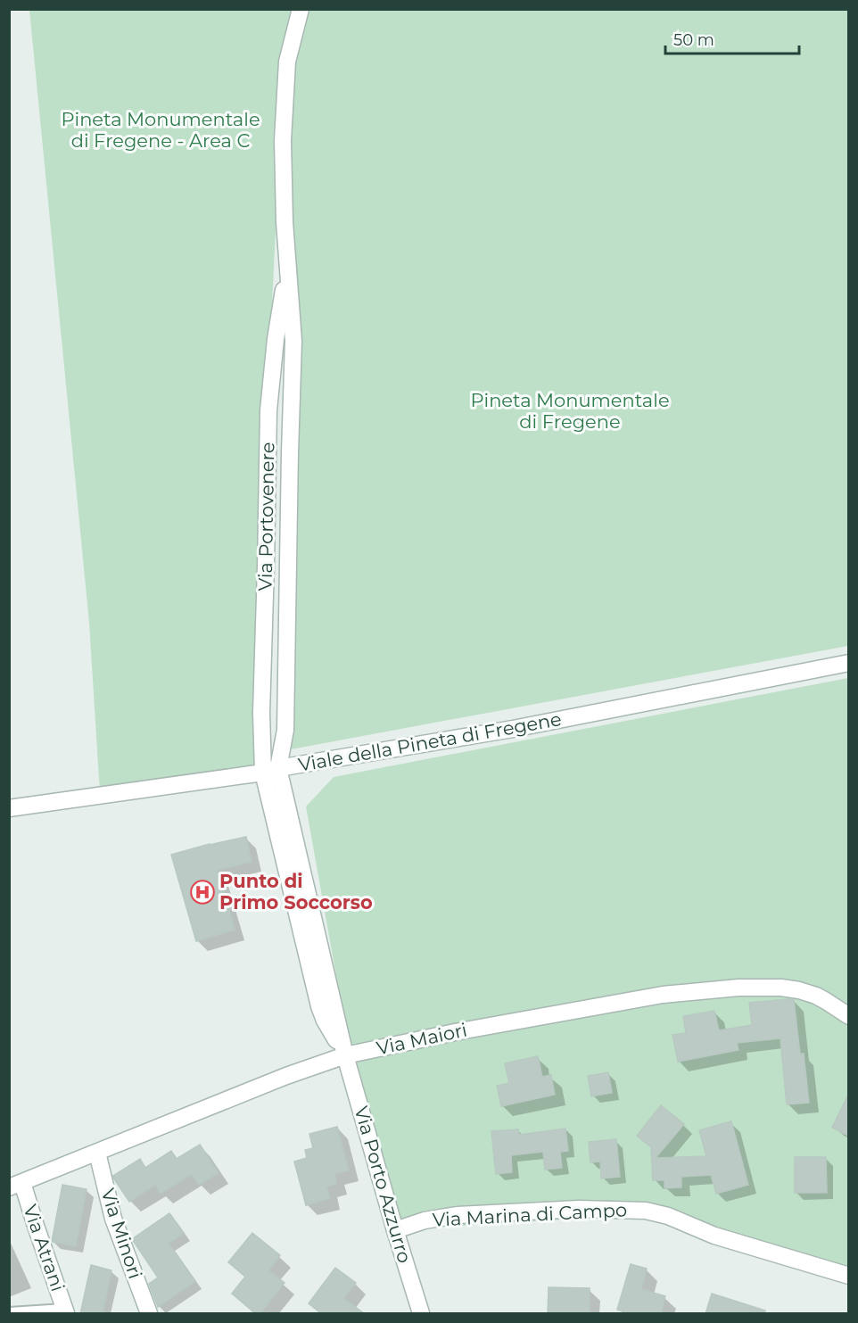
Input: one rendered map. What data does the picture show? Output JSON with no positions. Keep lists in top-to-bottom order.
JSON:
{
  "streets": {
    "street": [
      "Via Portovenere",
      "Viale della Pineta di Fregene",
      "Via Maiori",
      "Via Porto Azzurro",
      "Via Marina di Campo",
      "Via Minori",
      "Via Atrani"
    ]
  },
  "crossings": [
    ["Via Portovenere", "Viale della Pineta di Fregene"],
    ["Via Portovenere", "Via Porto Azzurro"],
    ["Viale della Pineta di Fregene", "Via Porto Azzurro"],
    ["Via Maiori", "Via Porto Azzurro"],
    ["Via Maiori", "Via Minori"],
    ["Via Maiori", "Via Atrani"],
    ["Via Porto Azzurro", "Via Marina di Campo"]
  ],
  "parks": ["Pineta Monumentale di Fregene - Area C", "Pineta Monumentale di Fregene"],
  "places": {
    "hospital": ["Punto di Primo Soccorso"]
  },
  "scale_bar": "50 m"
}
